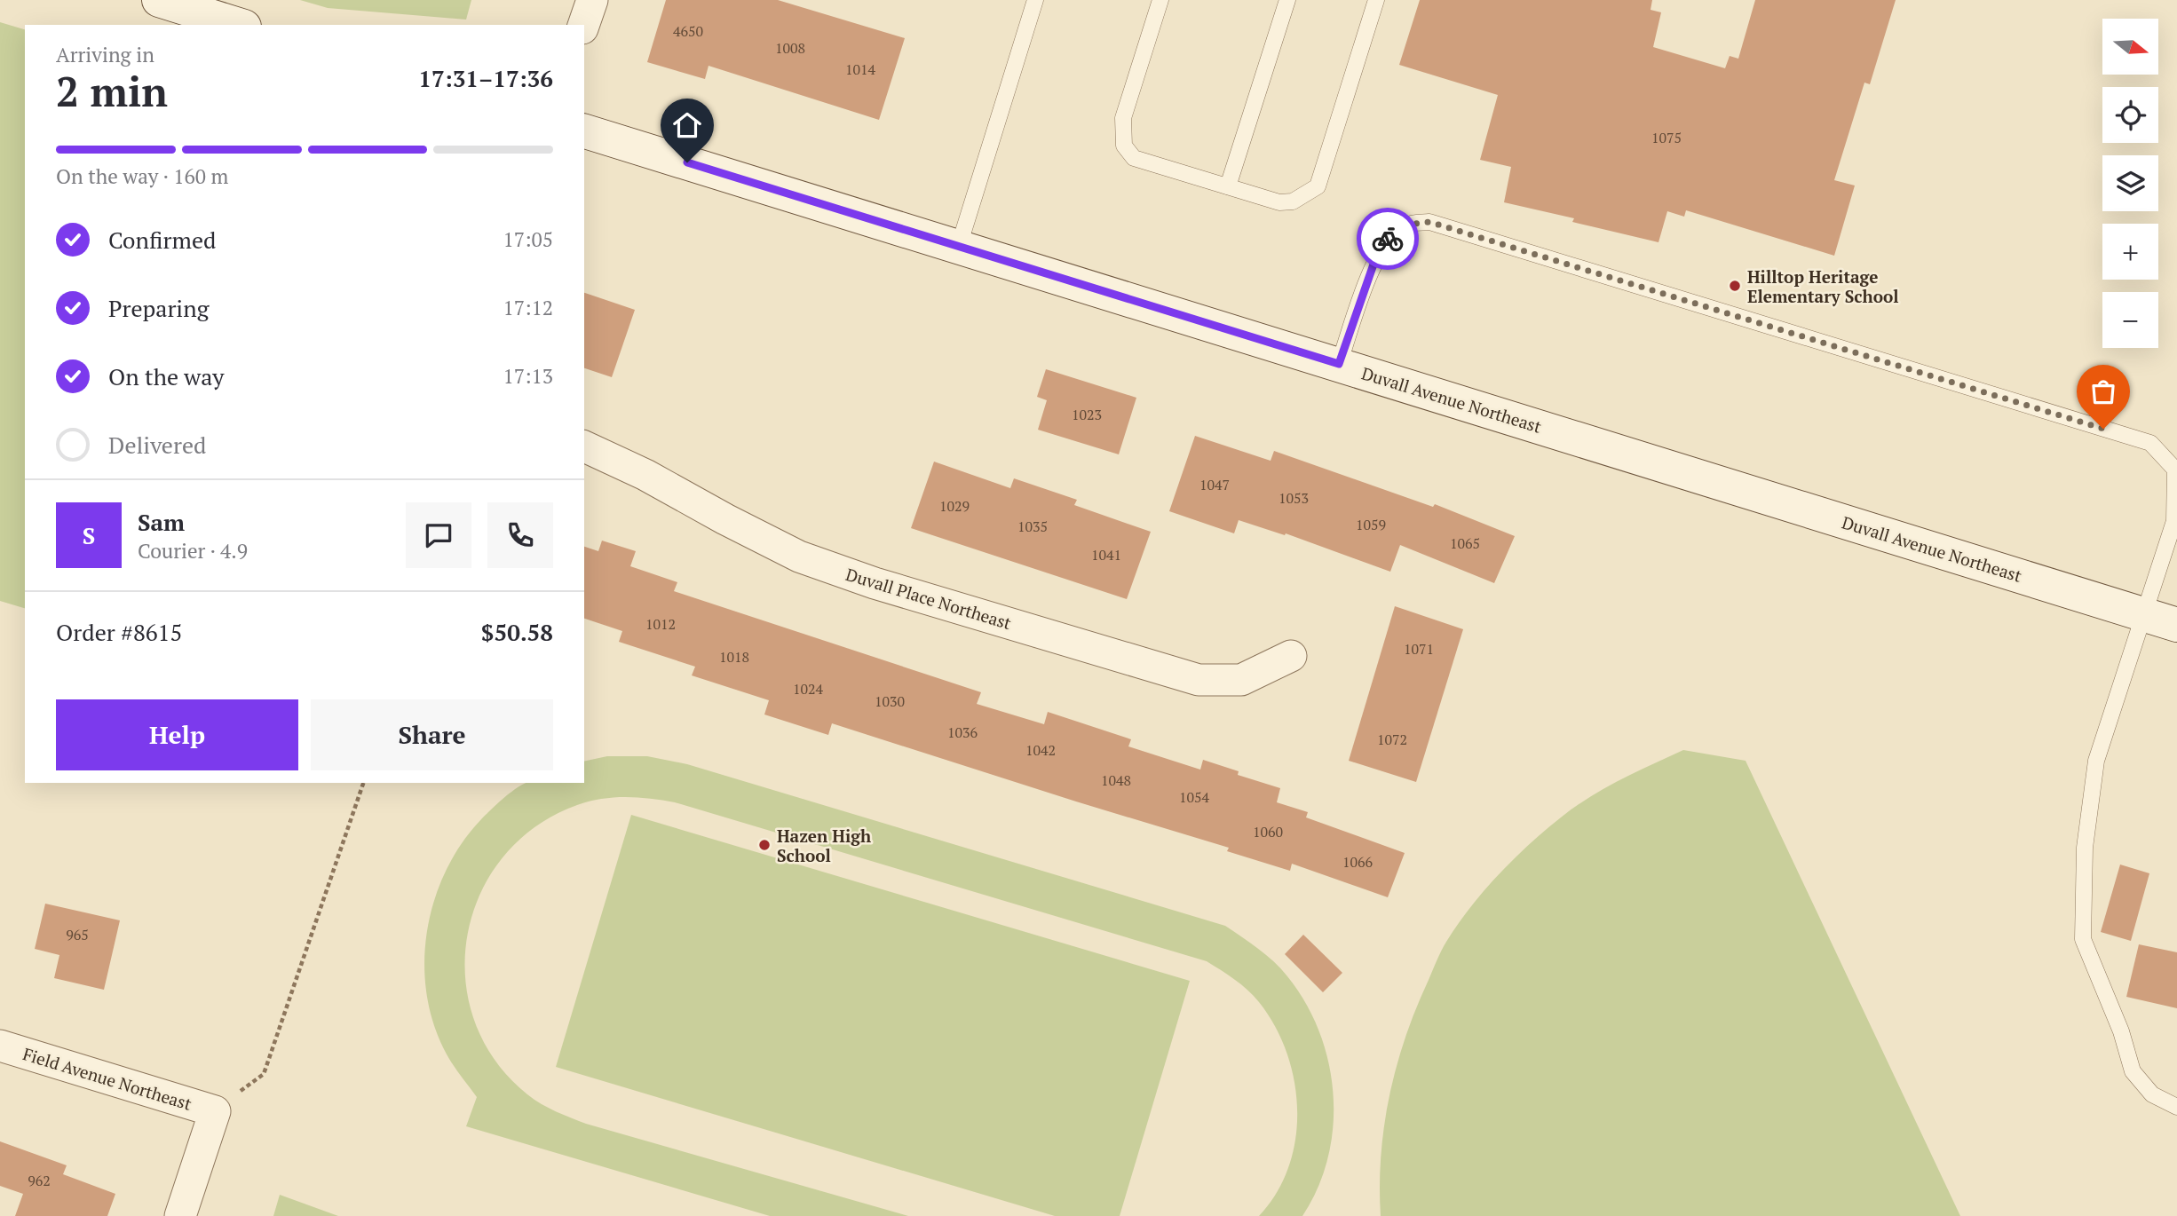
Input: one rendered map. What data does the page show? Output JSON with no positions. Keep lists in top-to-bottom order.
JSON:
{
  "streets": {
    "main road": ["Duvall Avenue Northeast"],
    "street": ["Duvall Place Northeast", "Field Avenue Northeast"]
  },
  "places": ["Hilltop Heritage Elementary School", "Hazen High School"],
  "house_numbers": [
    "4650",
    "1008",
    "1014",
    "1075",
    "1023",
    "1047",
    "1053",
    "1029",
    "1059",
    "1035",
    "1065",
    "1041",
    "1012",
    "1071",
    "1018",
    "1024",
    "1030",
    "1036",
    "1072",
    "1042",
    "1048",
    "1054",
    "1060",
    "1066",
    "965",
    "962"
  ],
  "north": "right",
  "page": {
    "map_buttons": ["+", "−"],
    "heading": ["2 min", "Arriving in", "17:31–17:36"],
    "panel": [
      "Sam",
      "Courier · 4.9",
      "Order #8615",
      "$50.58"
    ],
    "bar": "On the way · 160 m",
    "list": [
      ["Confirmed", "17:05"],
      ["Preparing", "17:12"],
      ["On the way", "17:13"],
      "Delivered"
    ],
    "round": "S",
    "buttons": ["Help", "Share"]
  }
}
